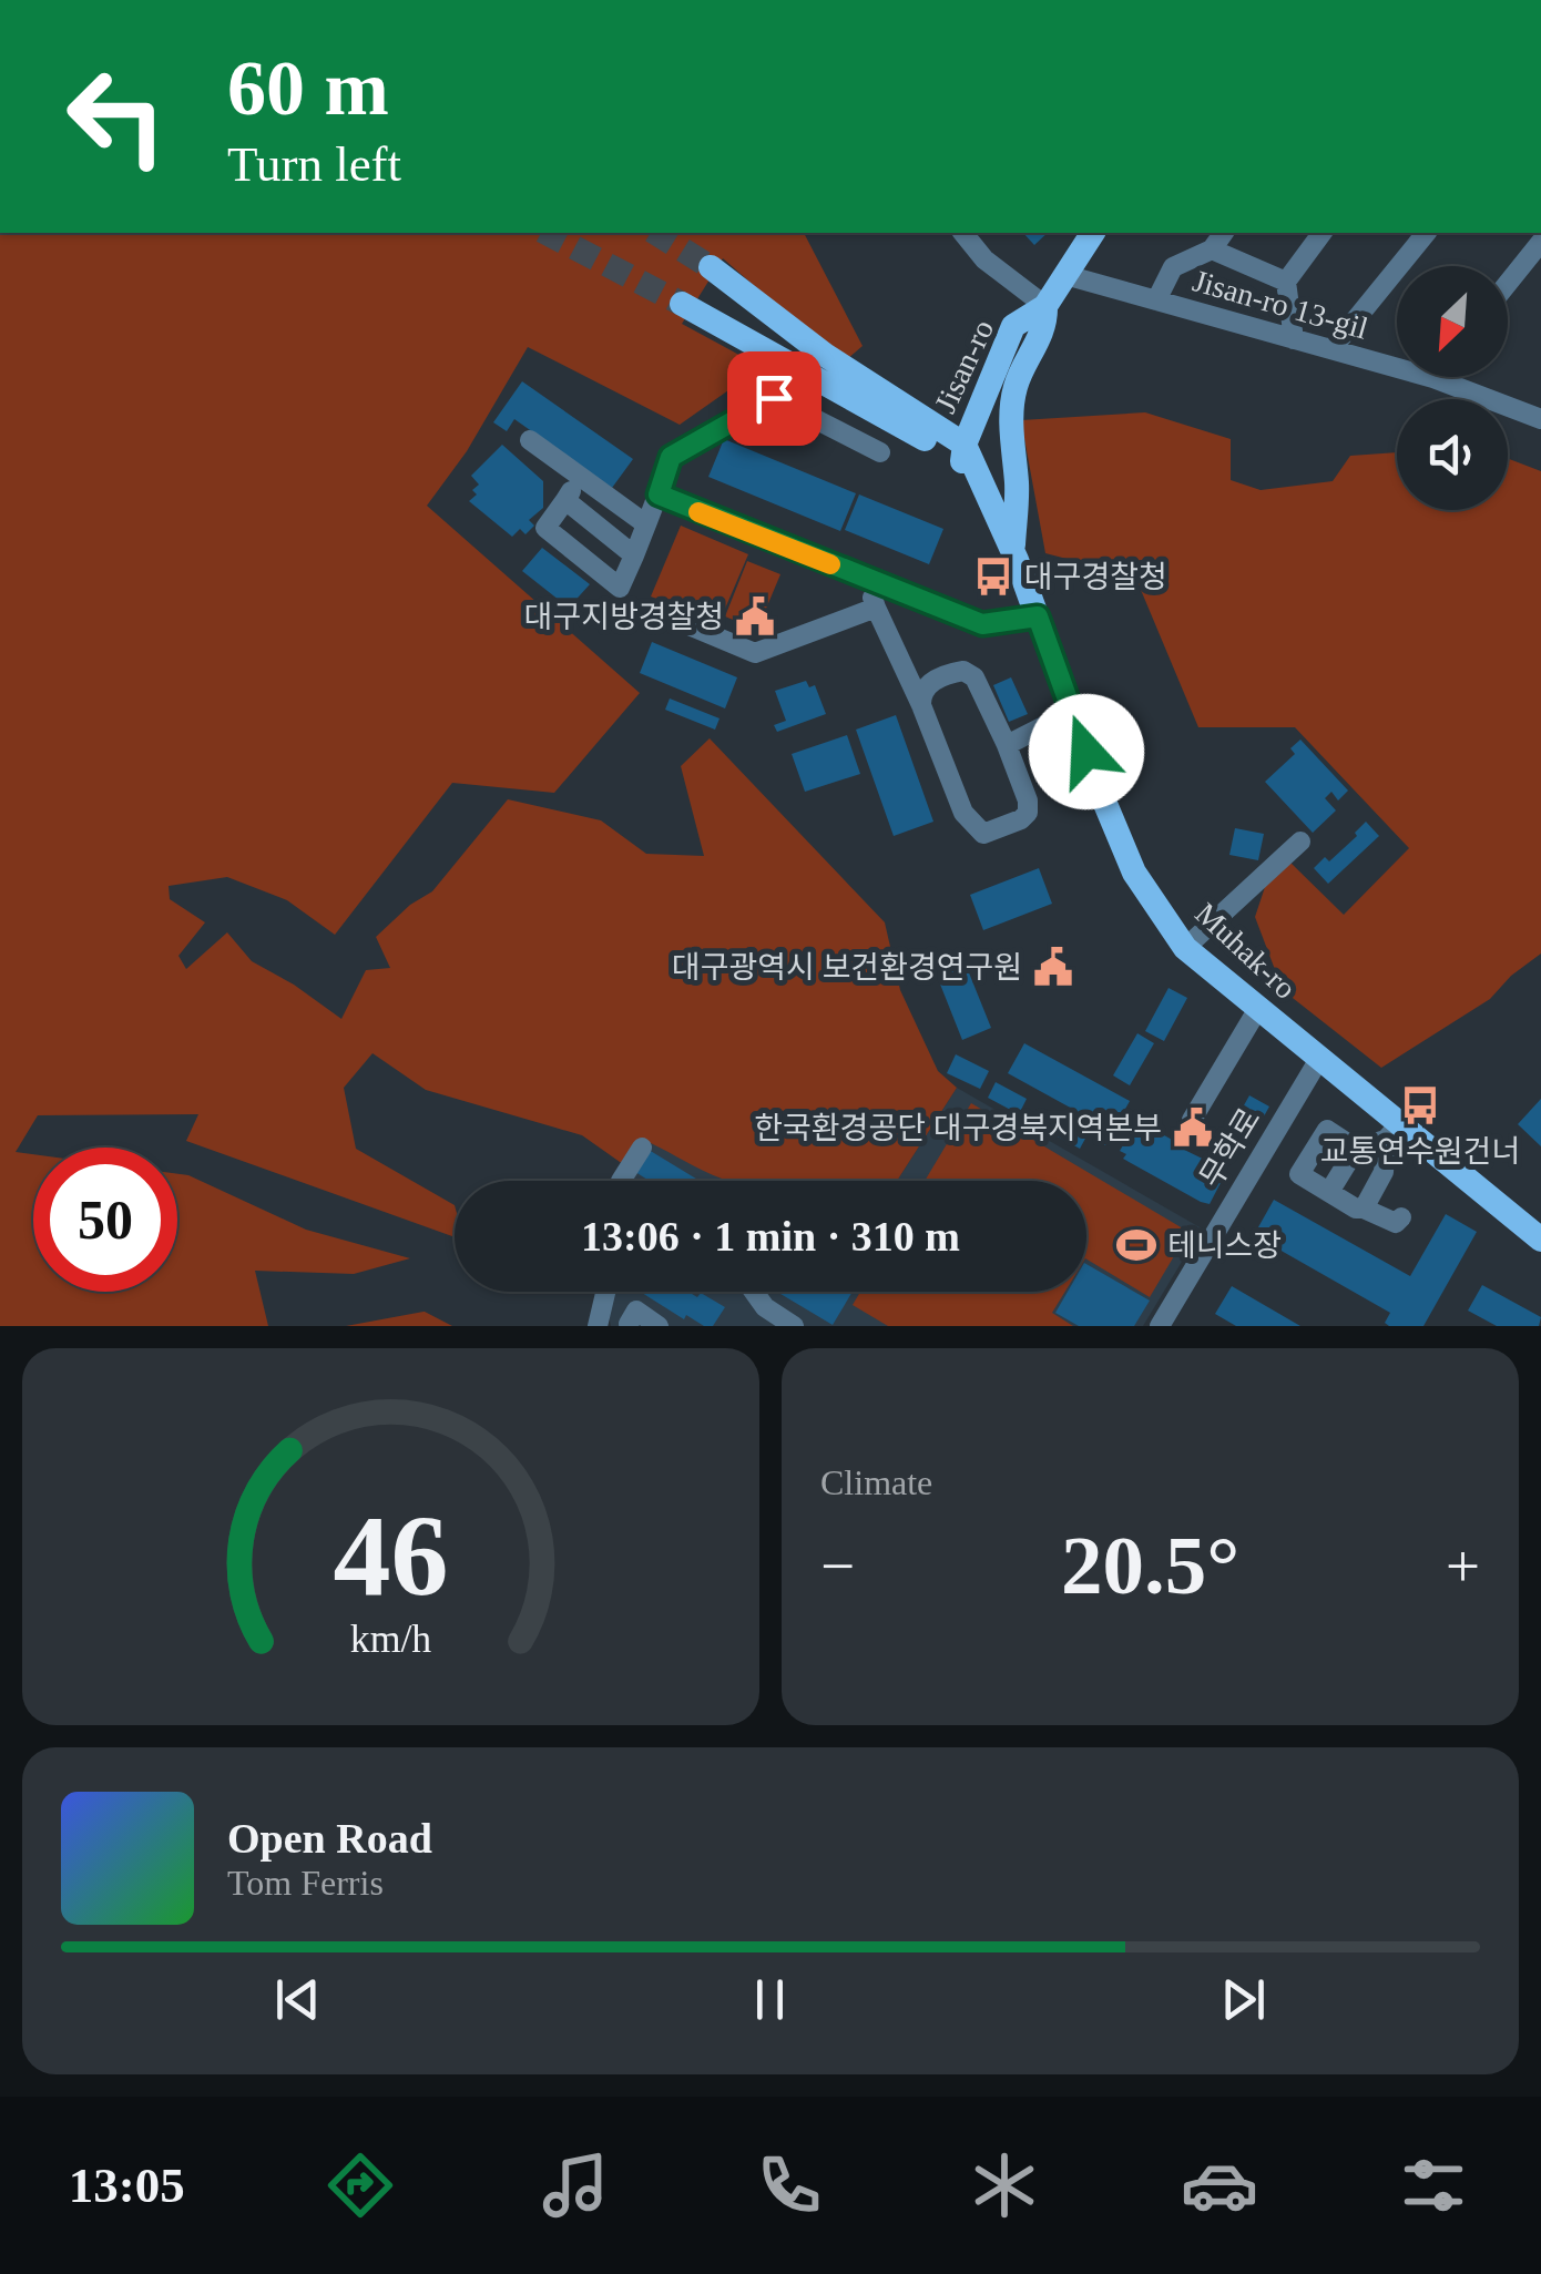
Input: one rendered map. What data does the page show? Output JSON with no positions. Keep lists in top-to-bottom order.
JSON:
{
  "streets": {
    "main road": ["Jisan-ro", "Muhak-ro"],
    "street": ["Jisan-ro 13-gil", "무학로"]
  },
  "crossings": [
    ["Jisan-ro 13-gil", "Jisan-ro"],
    ["Jisan-ro", "Muhak-ro"],
    ["Muhak-ro", "무학로"]
  ],
  "places": {
    "bus stop": ["대구경찰청", "교통연수원건너"],
    "public building": ["대구지방경찰청", "대구광역시 보건환경연구원", "한국환경공단 대구경북지역본부"],
    "sports": ["테니스장"]
  },
  "north": "bottom left",
  "page": {
    "turn": ["60 m", "Turn left"],
    "limit": "50",
    "trip": "13:06 · 1 min · 310 m",
    "tile": "Climate",
    "heat": ["−", "20.5°", "+"],
    "song": ["Open Road", "Tom Ferris"],
    "tabs": "13:05",
    "gauge": ["46", "km/h"]
  }
}
